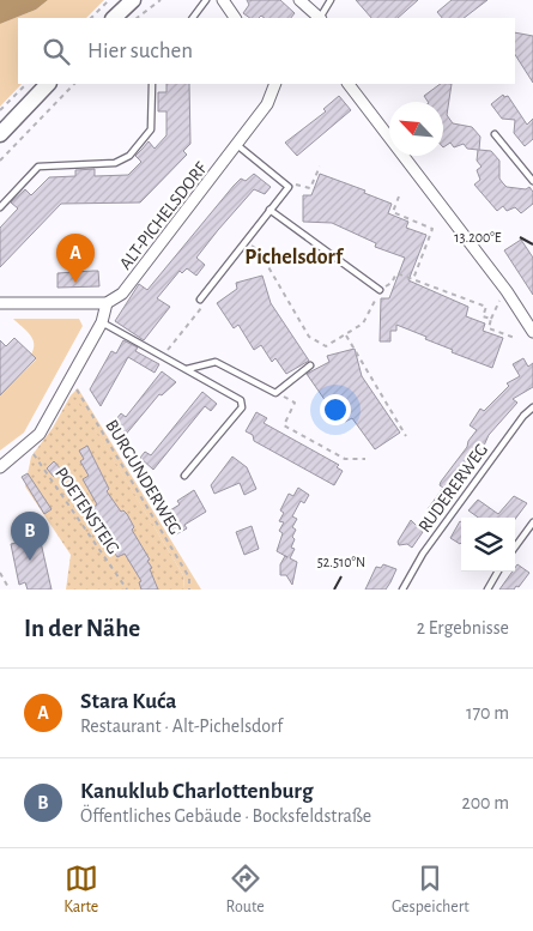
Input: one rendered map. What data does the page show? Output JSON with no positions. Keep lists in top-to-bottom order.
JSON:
{
  "streets": {
    "street": ["ALT-PICHELSDORF"],
    "lane": ["RUDERERWEG"],
    "path": ["BURGUNDERWEG", "POETENSTEIG"]
  },
  "districts": ["Pichelsdorf"],
  "north": "top left",
  "page": {
    "search": "Hier suchen",
    "pins": ["A", "B"],
    "heading": ["In der Nähe", "2 Ergebnisse"],
    "list": [
      {
        "mark": "A",
        "name": "Stara Kuća",
        "note": "Restaurant · Alt-Pichelsdorf",
        "value": "170 m"
      },
      {
        "mark": "B",
        "name": "Kanuklub Charlottenburg",
        "note": "Öffentliches Gebäude · Bocksfeldstraße",
        "value": "200 m"
      }
    ],
    "nav": ["Karte", "Route", "Gespeichert"]
  },
  "coordinates": ["13.200°E", "52.510°N"]
}
